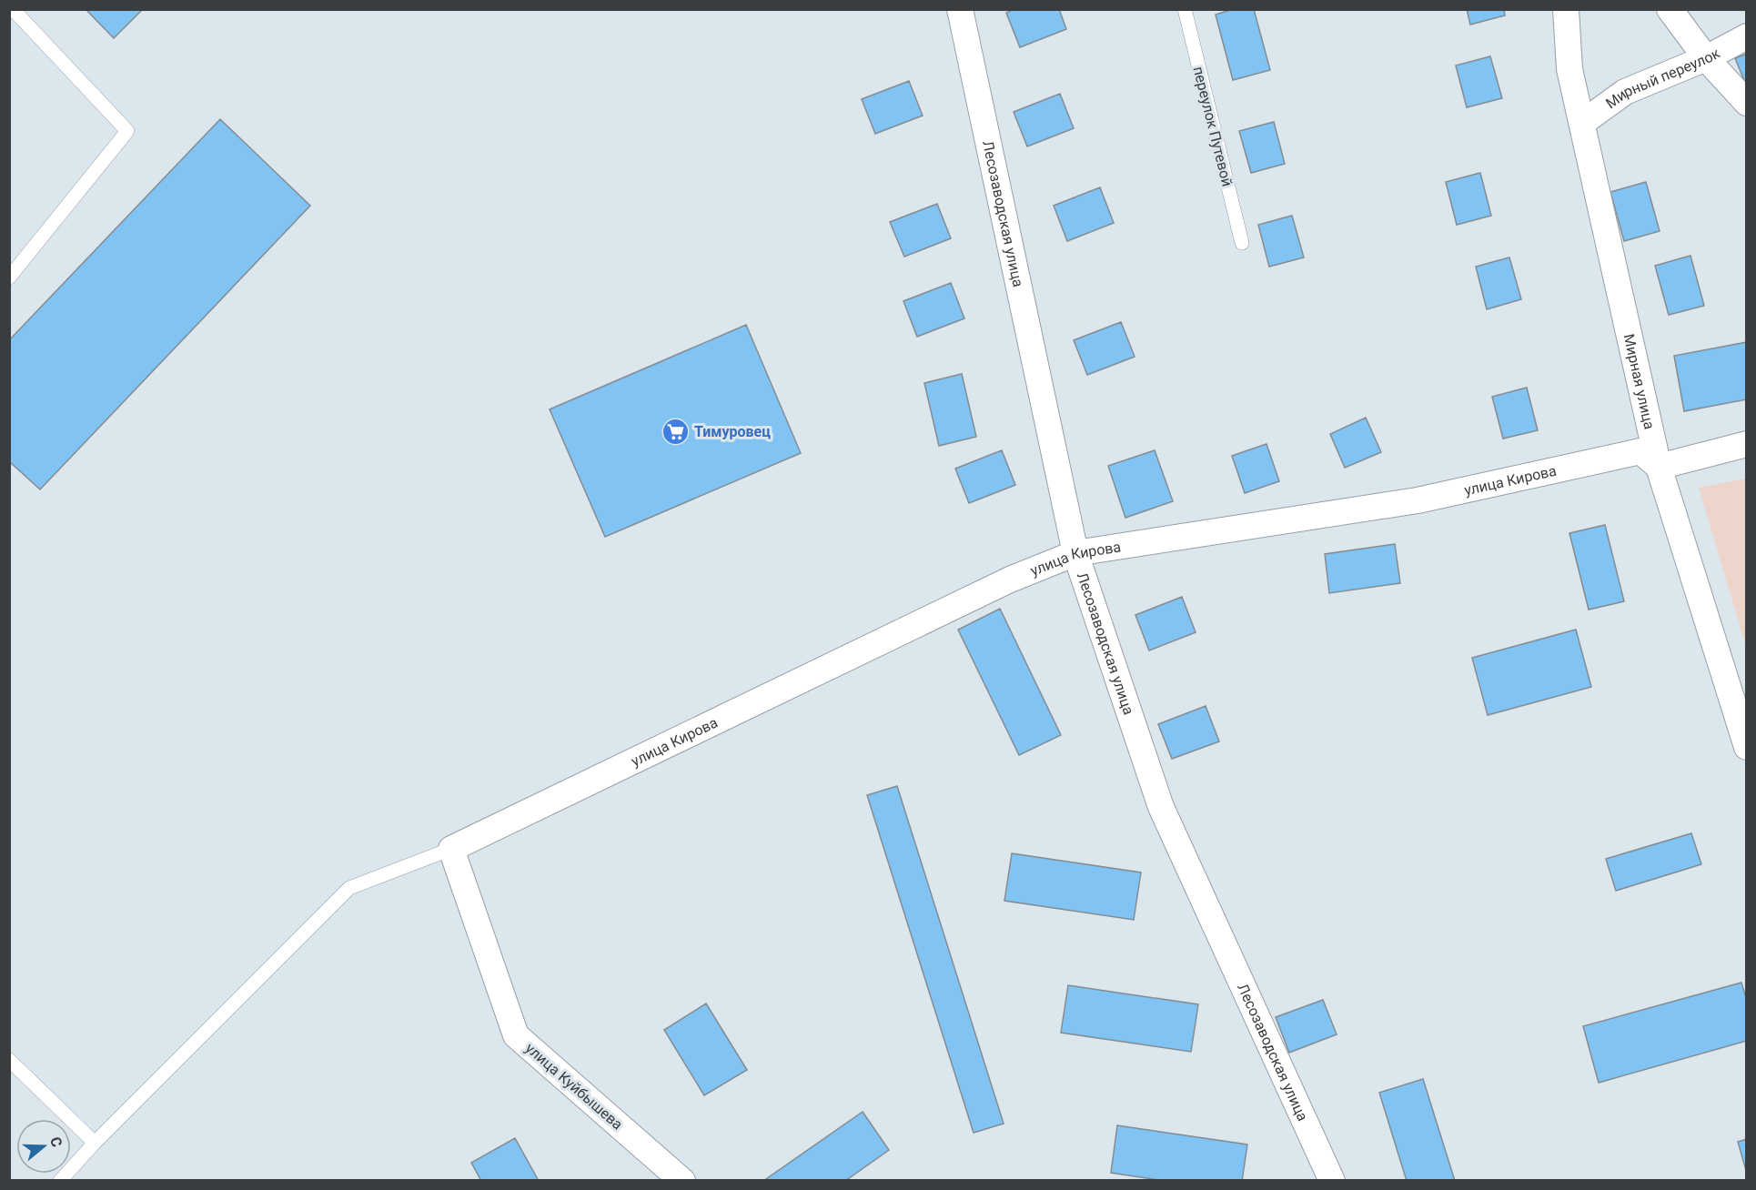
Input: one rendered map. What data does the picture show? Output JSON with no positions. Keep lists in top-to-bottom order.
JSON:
{
  "streets": {
    "street": [
      "Мирный переулок",
      "Лесозаводская улица",
      "Мирная улица",
      "улица Кирова",
      "улица Куйбышева"
    ],
    "lane": ["переулок Путевой"]
  },
  "crossings": [
    ["Мирный переулок", "Мирная улица"],
    ["Лесозаводская улица", "улица Кирова"],
    ["Мирная улица", "улица Кирова"],
    ["улица Кирова", "улица Куйбышева"]
  ],
  "places": {
    "supermarket": ["Тимуровец"]
  },
  "north": "right"
}
